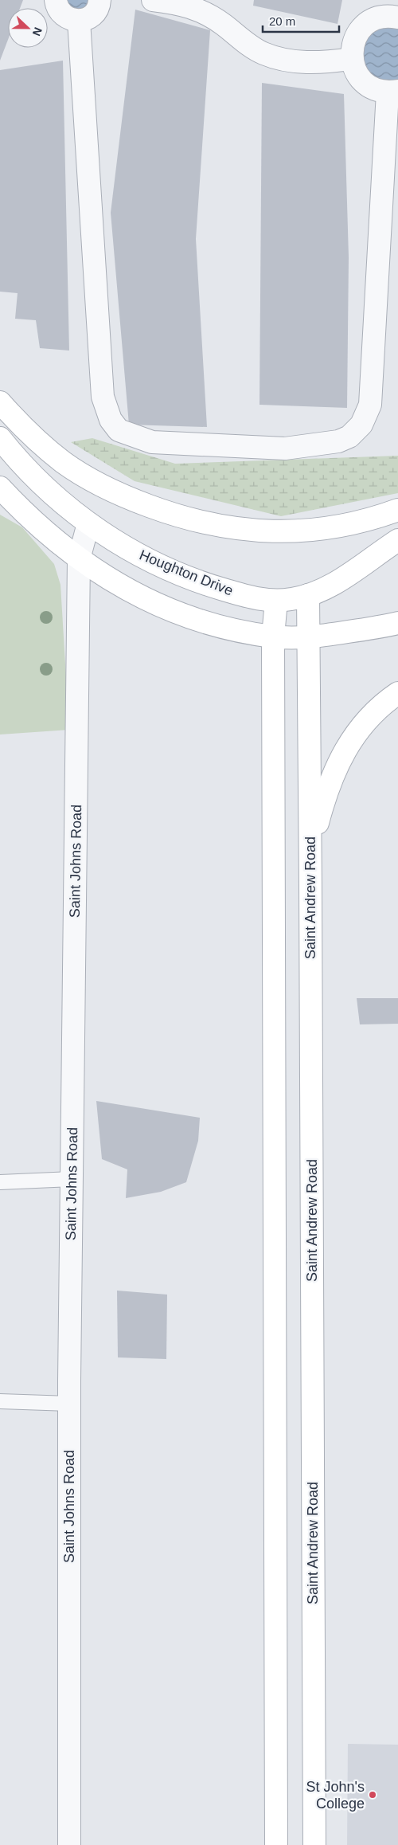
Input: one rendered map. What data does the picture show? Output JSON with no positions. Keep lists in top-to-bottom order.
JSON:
{
  "streets": {
    "main road": ["Houghton Drive", "Saint Andrew Road"],
    "street": ["Saint Johns Road"]
  },
  "crossings": [
    ["Houghton Drive", "Saint Johns Road"],
    ["Houghton Drive", "Saint Andrew Road"]
  ],
  "places": ["St John's College"],
  "scale_bar": "20 m",
  "north": "right"
}
